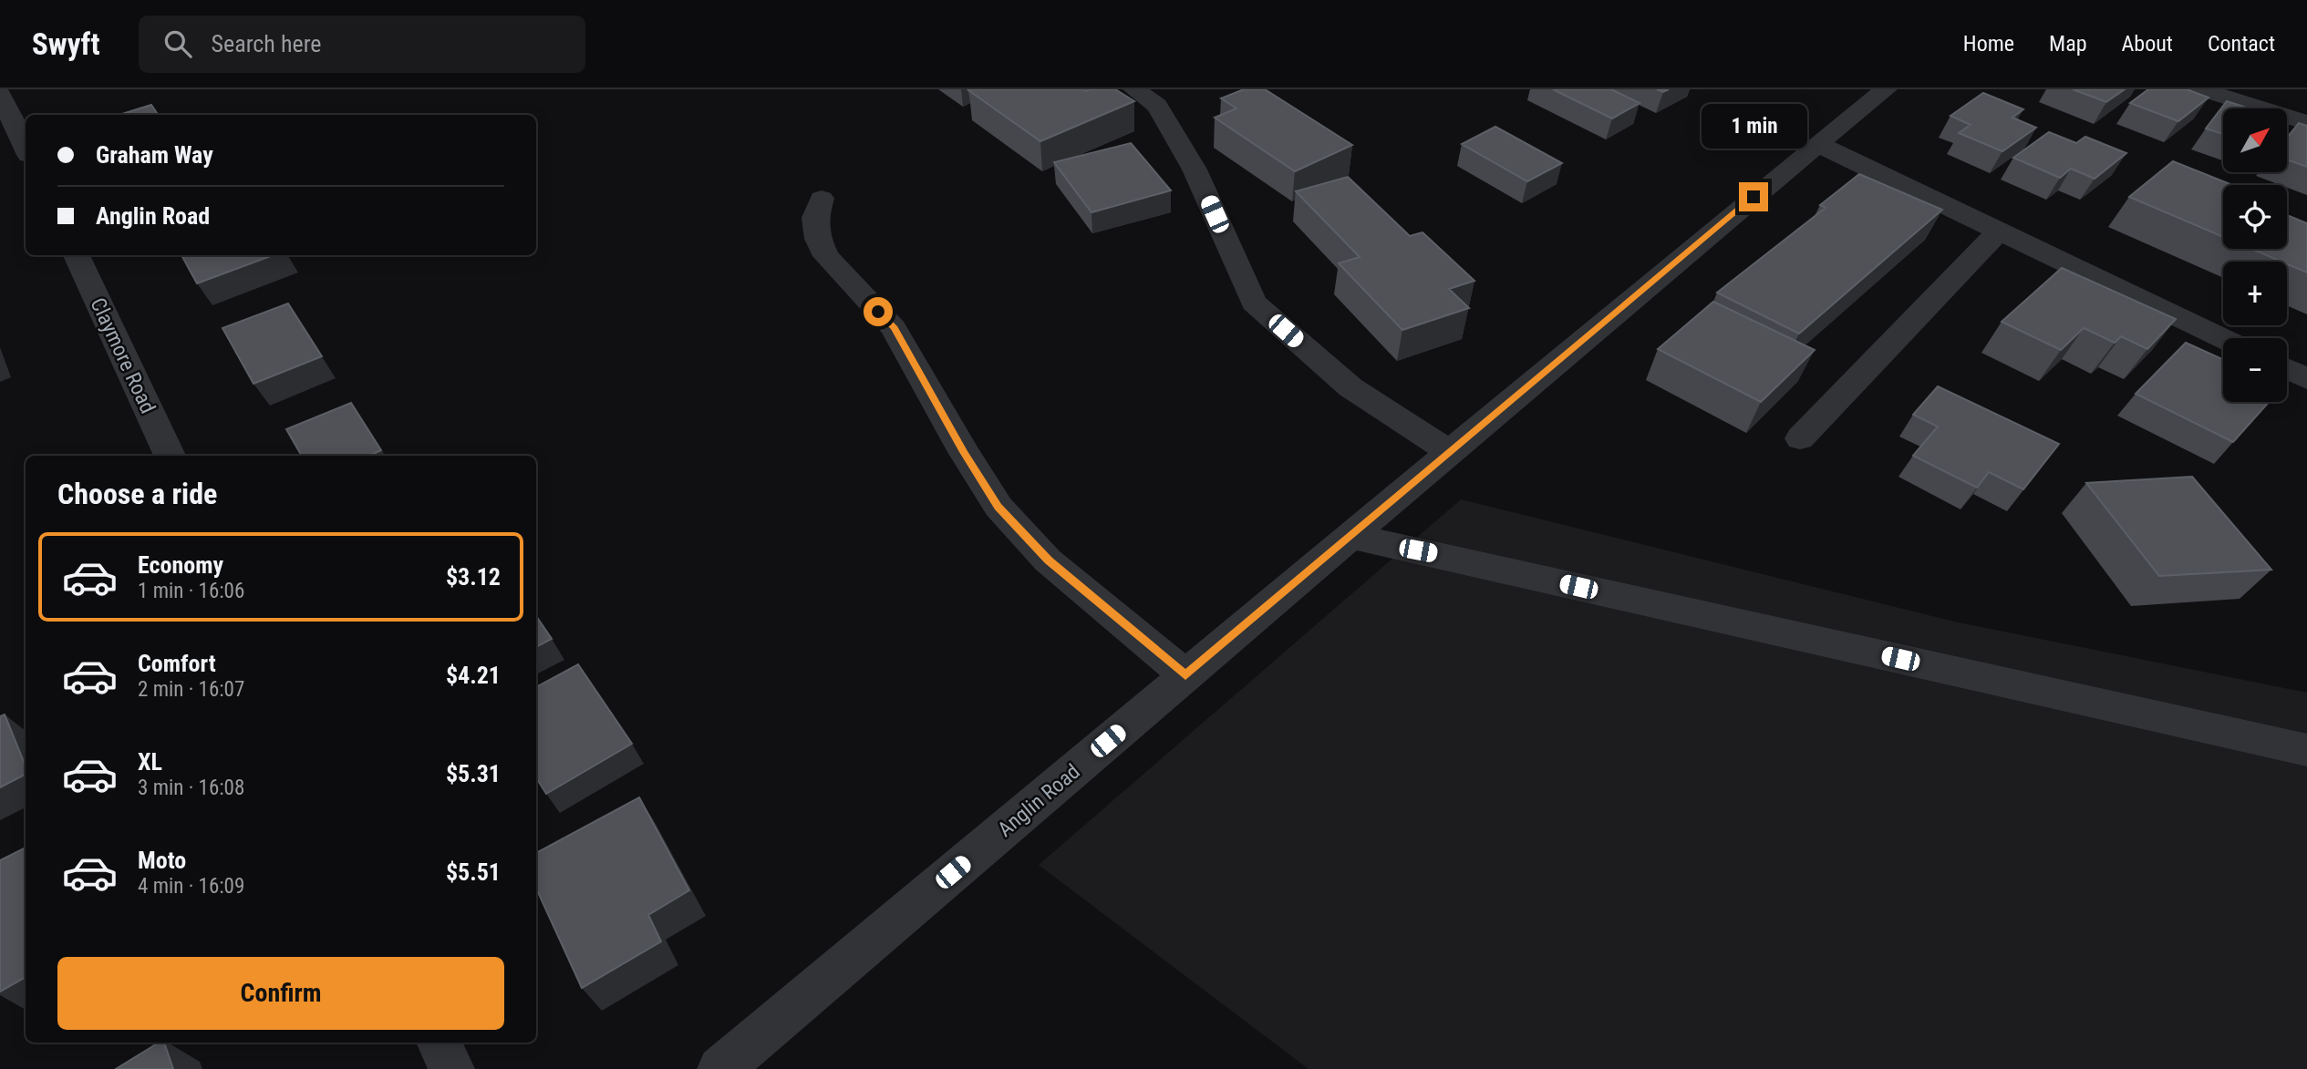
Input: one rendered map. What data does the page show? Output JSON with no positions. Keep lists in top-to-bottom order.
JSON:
{
  "streets": {
    "street": ["Claymore Road", "Anglin Road"]
  },
  "north": "top right",
  "page": {
    "header": "Swyft",
    "search": "Search here",
    "nav": [
      "Home",
      "Map",
      "About",
      "Contact"
    ],
    "bubble": "1 min",
    "map_buttons": ["+", "−"],
    "banner": ["Graham Way", "Anglin Road"],
    "heading": "Choose a ride",
    "list": [
      {
        "name": "Economy",
        "note": "1 min · 16:06",
        "value": "$3.12"
      },
      {
        "name": "Comfort",
        "note": "2 min · 16:07",
        "value": "$4.21"
      },
      {
        "name": "XL",
        "note": "3 min · 16:08",
        "value": "$5.31"
      },
      {
        "name": "Moto",
        "note": "4 min · 16:09",
        "value": "$5.51"
      }
    ],
    "buttons": "Confirm"
  }
}
